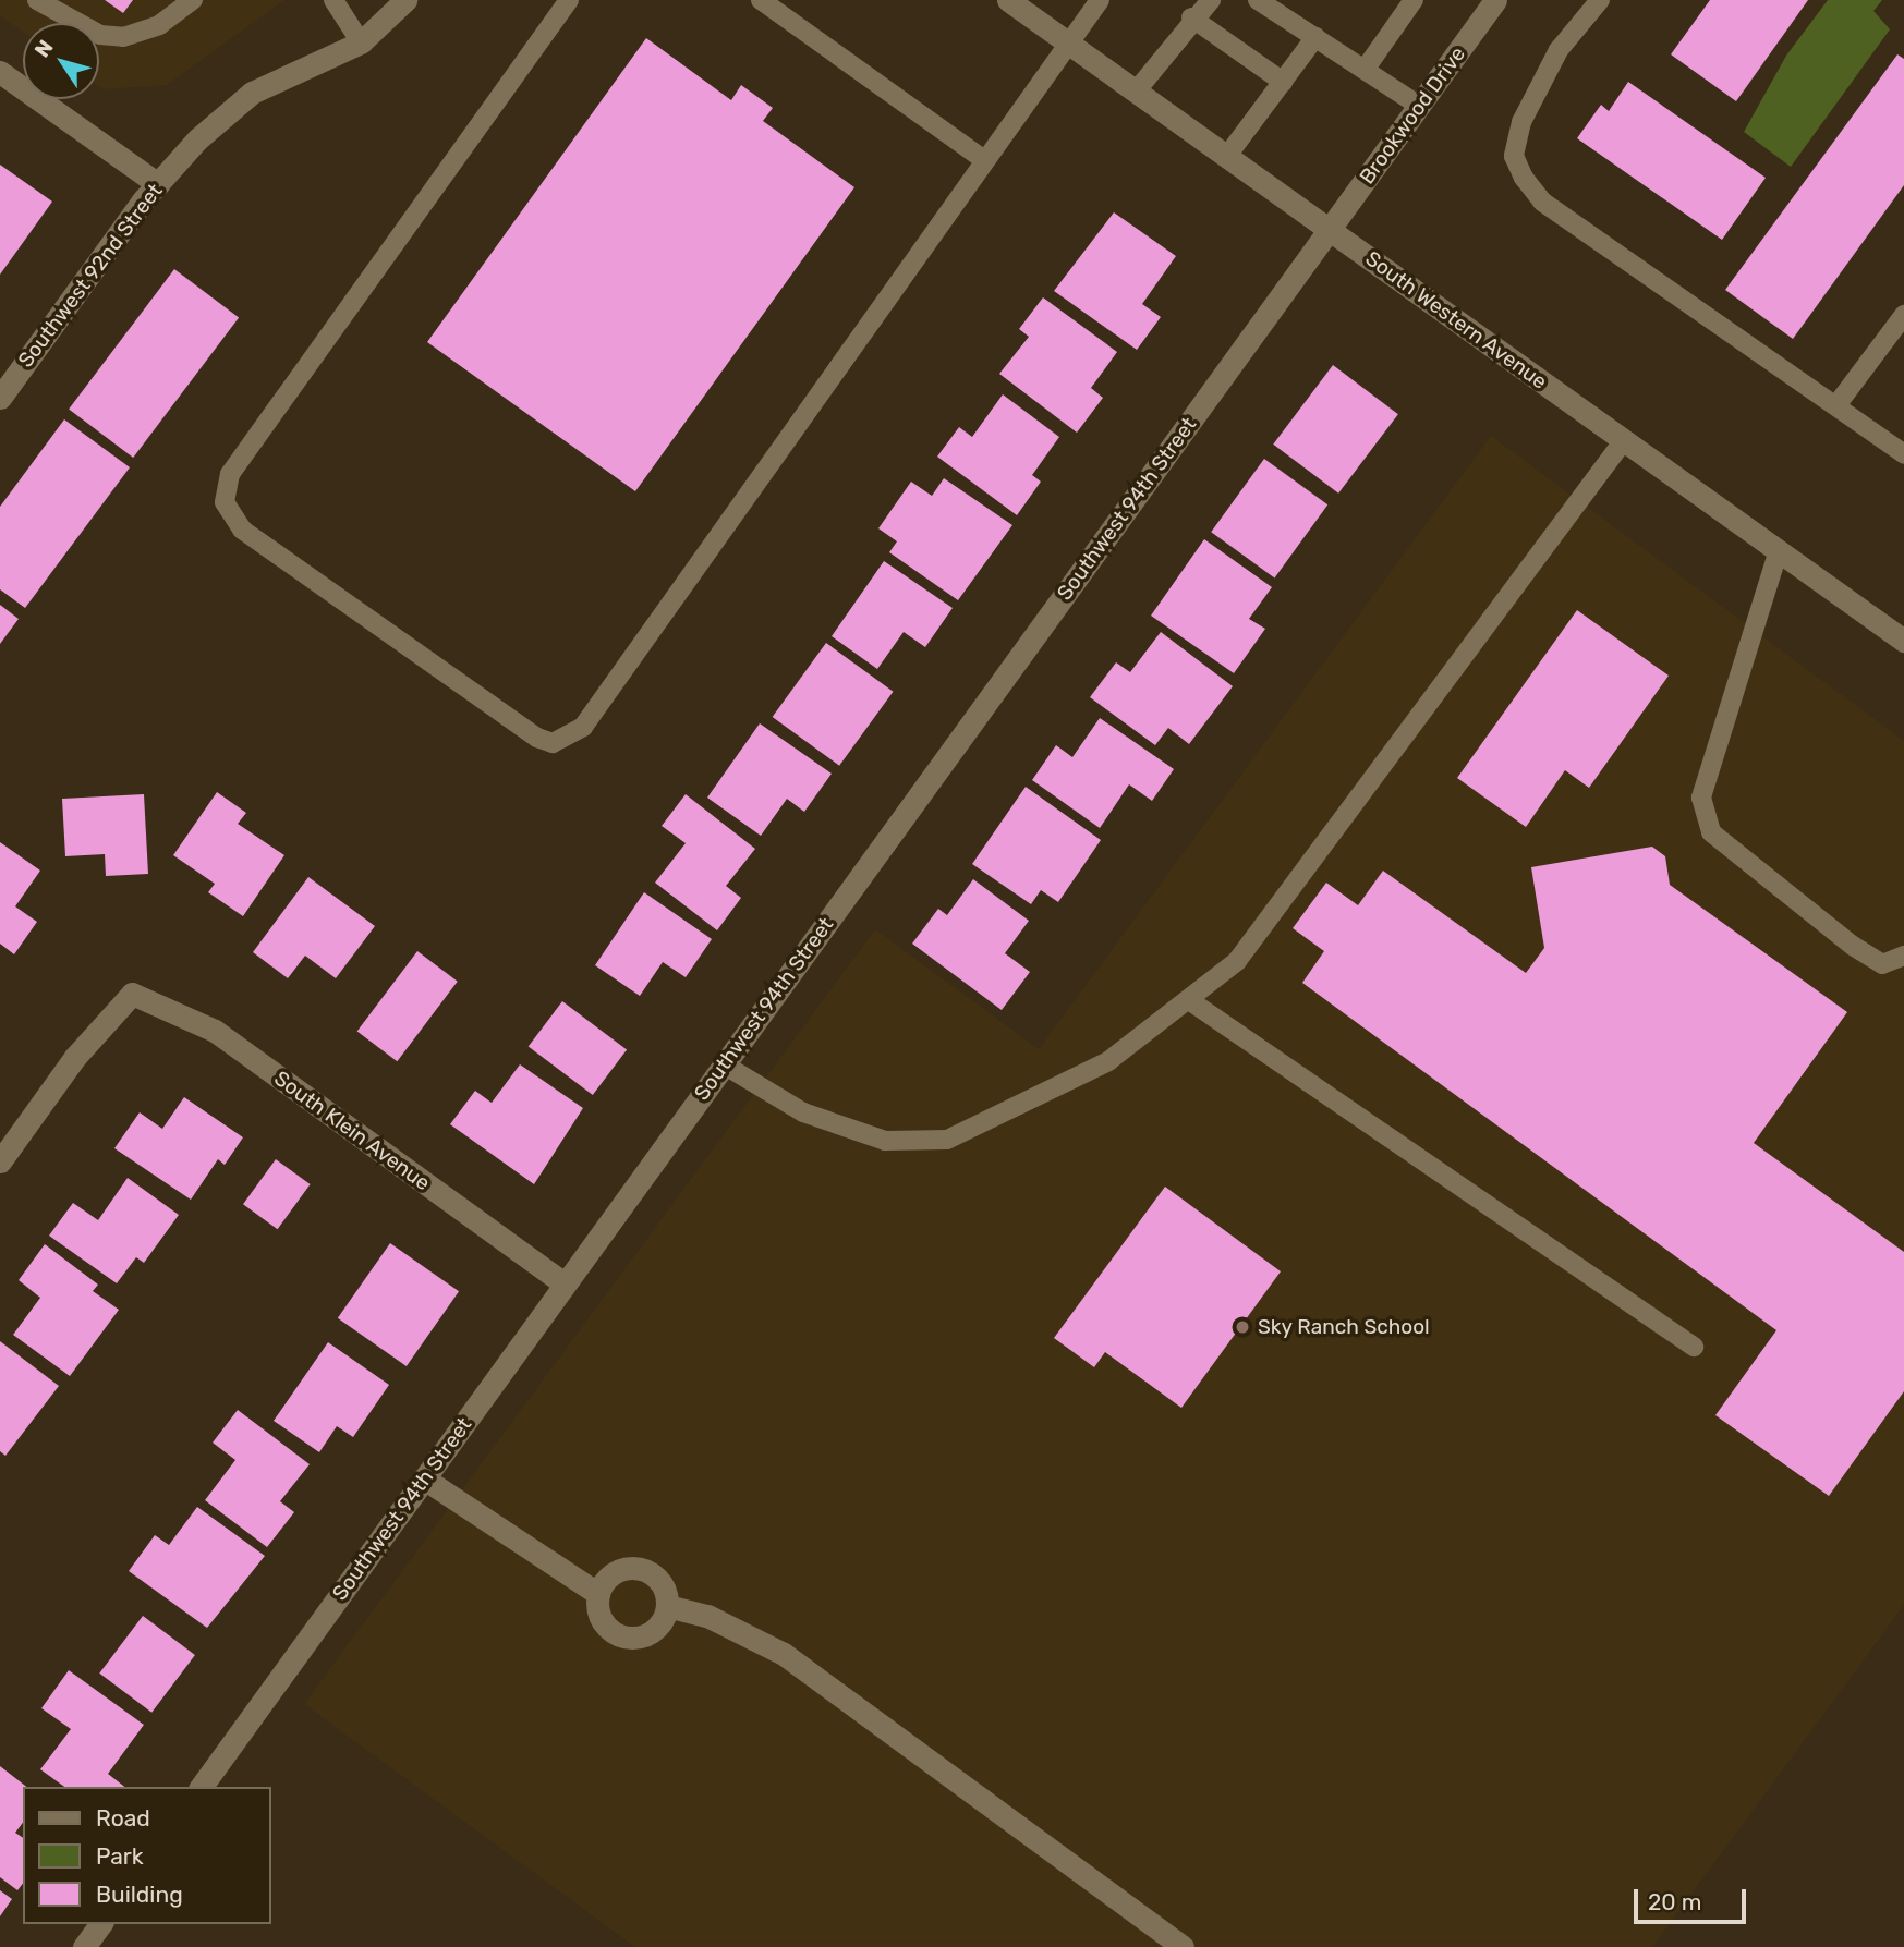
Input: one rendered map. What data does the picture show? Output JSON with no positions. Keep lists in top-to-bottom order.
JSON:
{
  "streets": {
    "street": [
      "Brookwood Drive",
      "Southwest 92nd Street",
      "South Western Avenue",
      "Southwest 94th Street",
      "South Klein Avenue"
    ]
  },
  "crossings": [
    ["Brookwood Drive", "South Western Avenue"],
    ["Brookwood Drive", "Southwest 94th Street"],
    ["South Western Avenue", "Southwest 94th Street"],
    ["Southwest 94th Street", "South Klein Avenue"]
  ],
  "places": ["Sky Ranch School"],
  "legend": ["Road", "Park", "Building"],
  "scale_bar": "20 m",
  "north": "top left"
}
